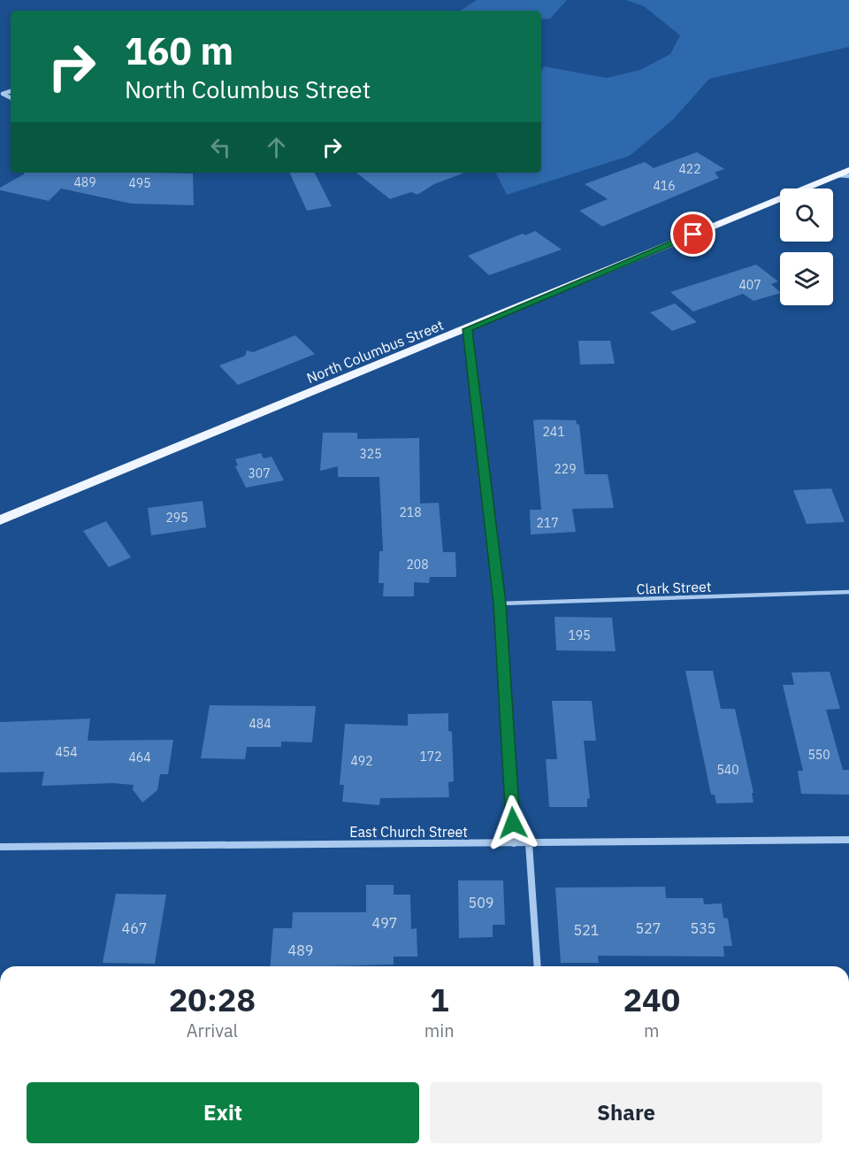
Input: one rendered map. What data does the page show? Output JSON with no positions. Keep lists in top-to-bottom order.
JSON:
{
  "streets": {
    "main road": ["North Columbus Street"],
    "street": ["East Church Street"],
    "lane": ["Clark Street"]
  },
  "house_numbers": [
    "422",
    "489",
    "495",
    "416",
    "407",
    "241",
    "325",
    "229",
    "307",
    "218",
    "295",
    "217",
    "208",
    "195",
    "484",
    "454",
    "550",
    "172",
    "464",
    "492",
    "540",
    "509",
    "497",
    "467",
    "527",
    "535",
    "521",
    "489"
  ],
  "page": {
    "turn": ["160 m", "North Columbus Street"],
    "eta": [
      "20:28",
      "Arrival",
      "1",
      "min",
      "240",
      "m"
    ],
    "buttons": ["Exit", "Share"]
  }
}
